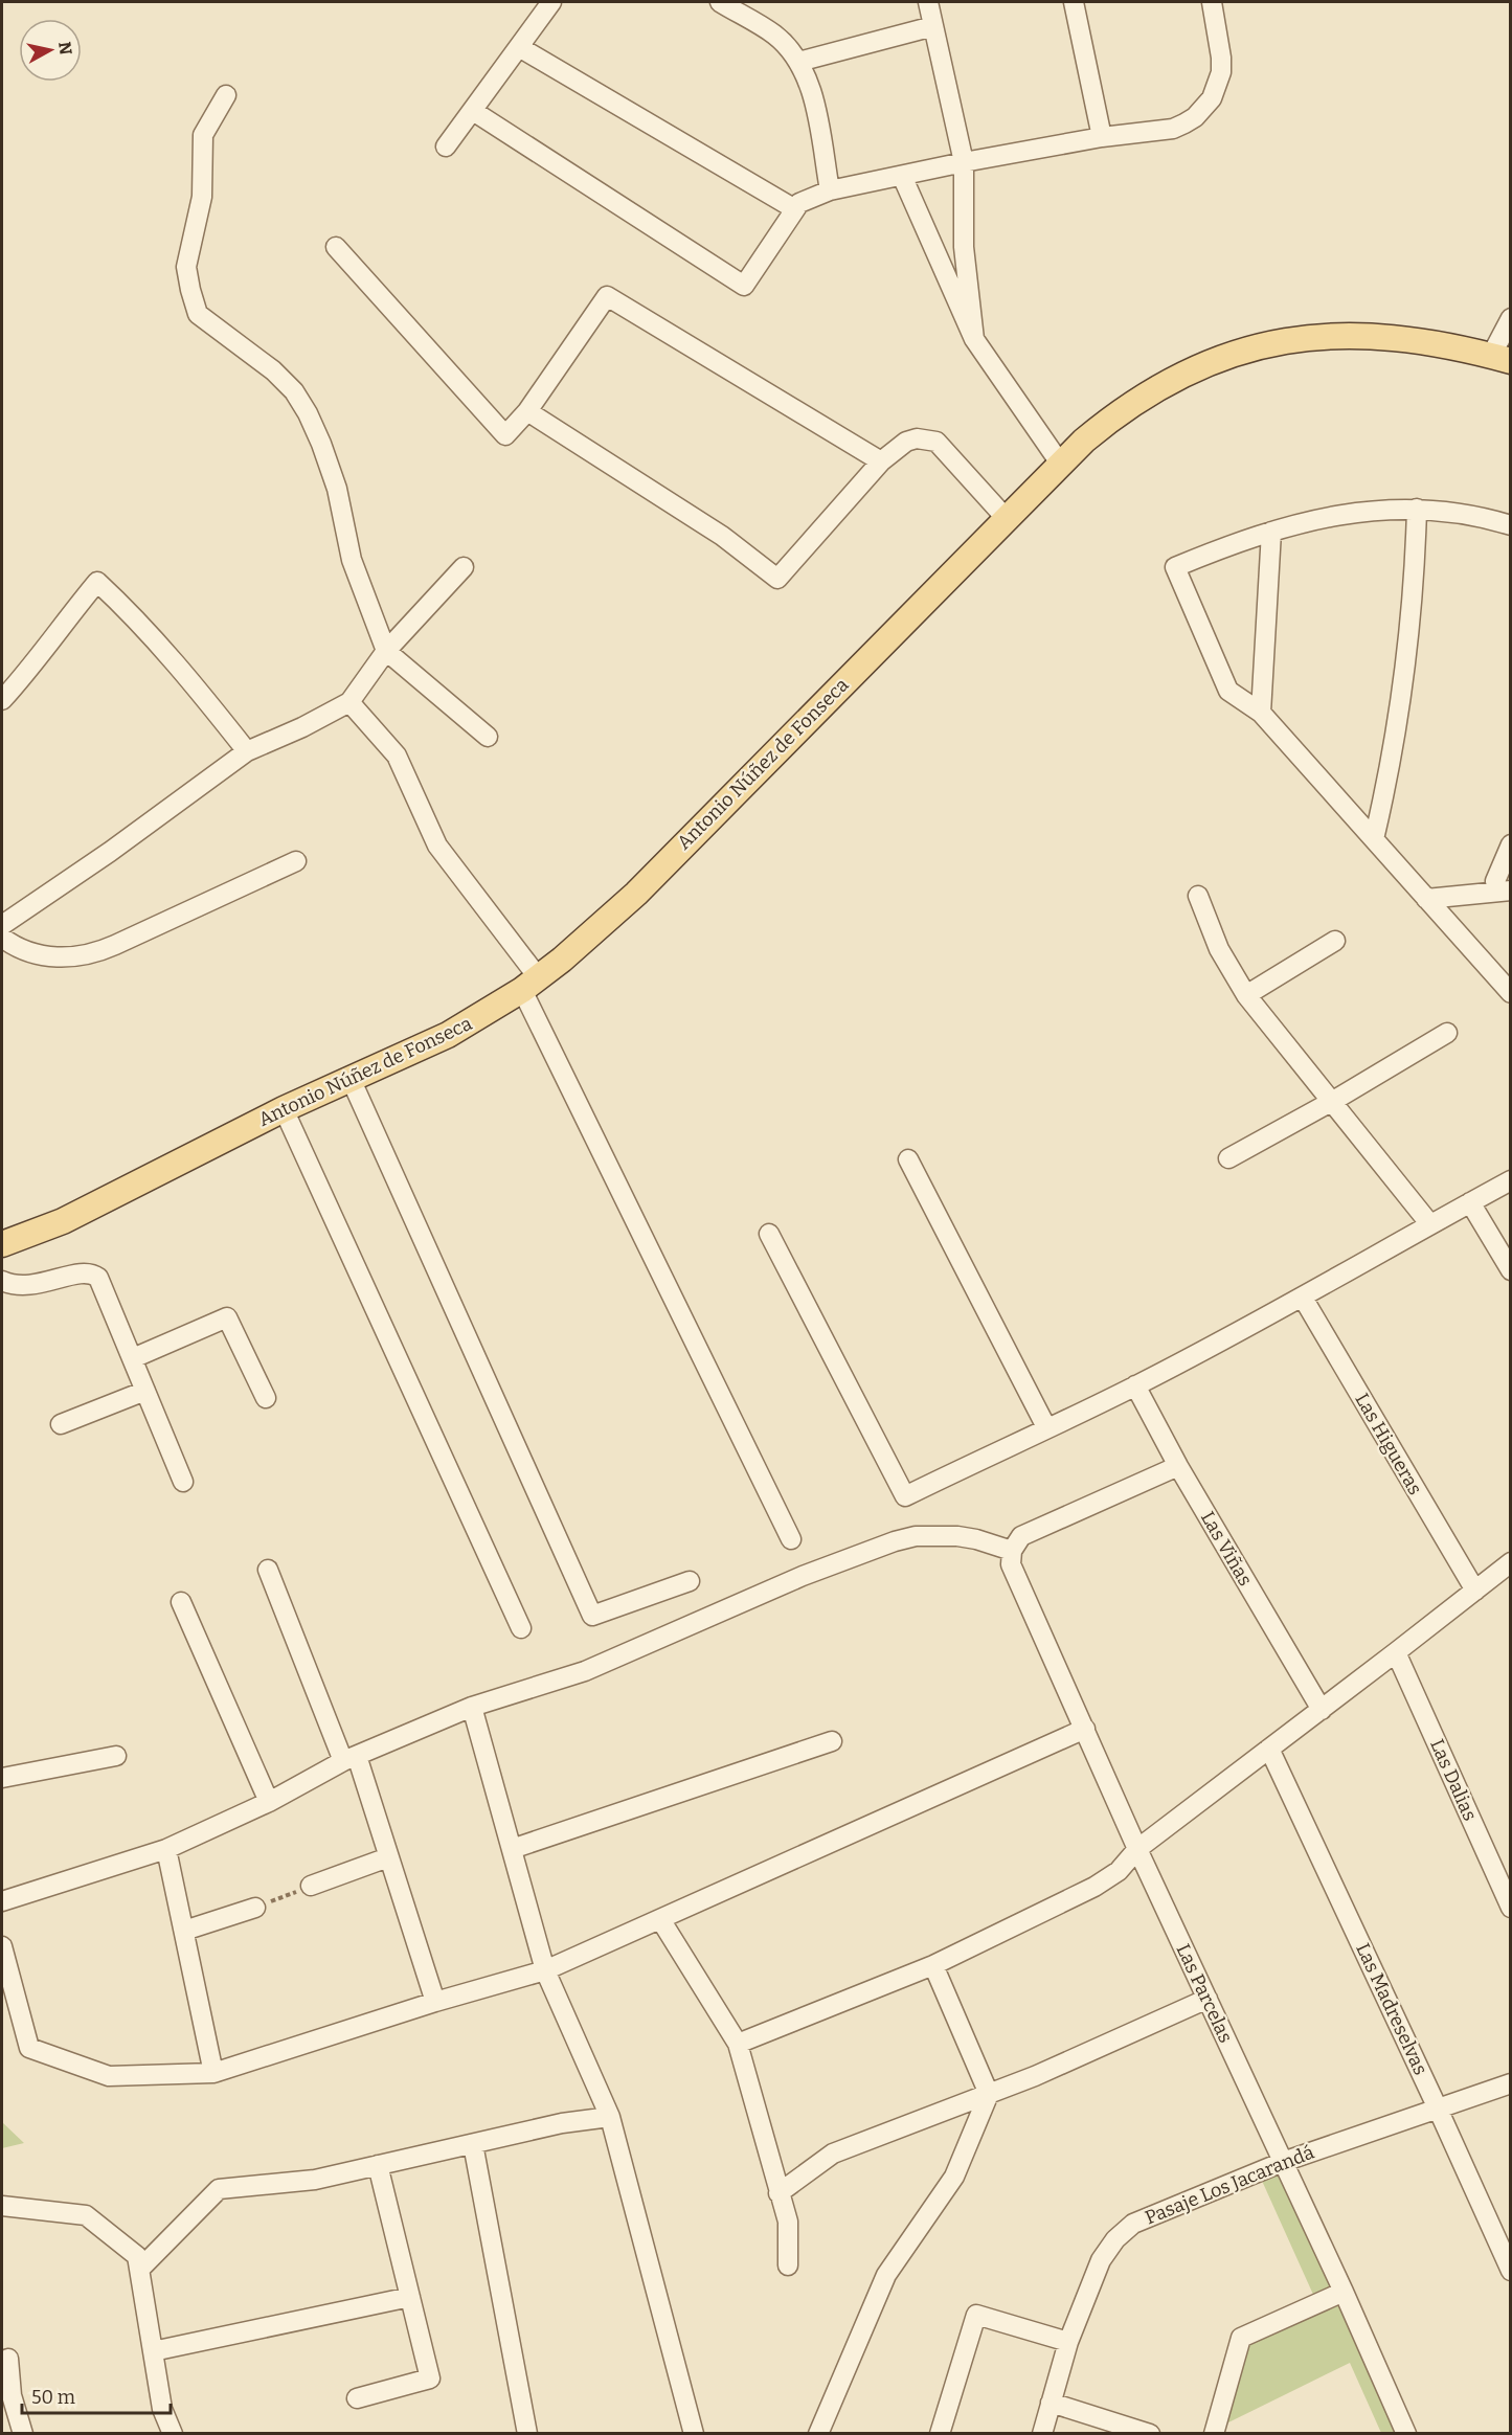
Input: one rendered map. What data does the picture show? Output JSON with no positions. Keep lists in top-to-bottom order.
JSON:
{
  "streets": {
    "main road": ["Antonio Núñez de Fonseca"],
    "street": [
      "Las Higueras",
      "Las Viñas",
      "Las Dalias",
      "Las Parcelas",
      "Las Madreselvas",
      "Pasaje Los Jacarandá"
    ]
  },
  "crossings": [
    ["Las Parcelas", "Pasaje Los Jacarandá"],
    ["Las Madreselvas", "Pasaje Los Jacarandá"]
  ],
  "scale_bar": "50 m",
  "north": "right"
}
